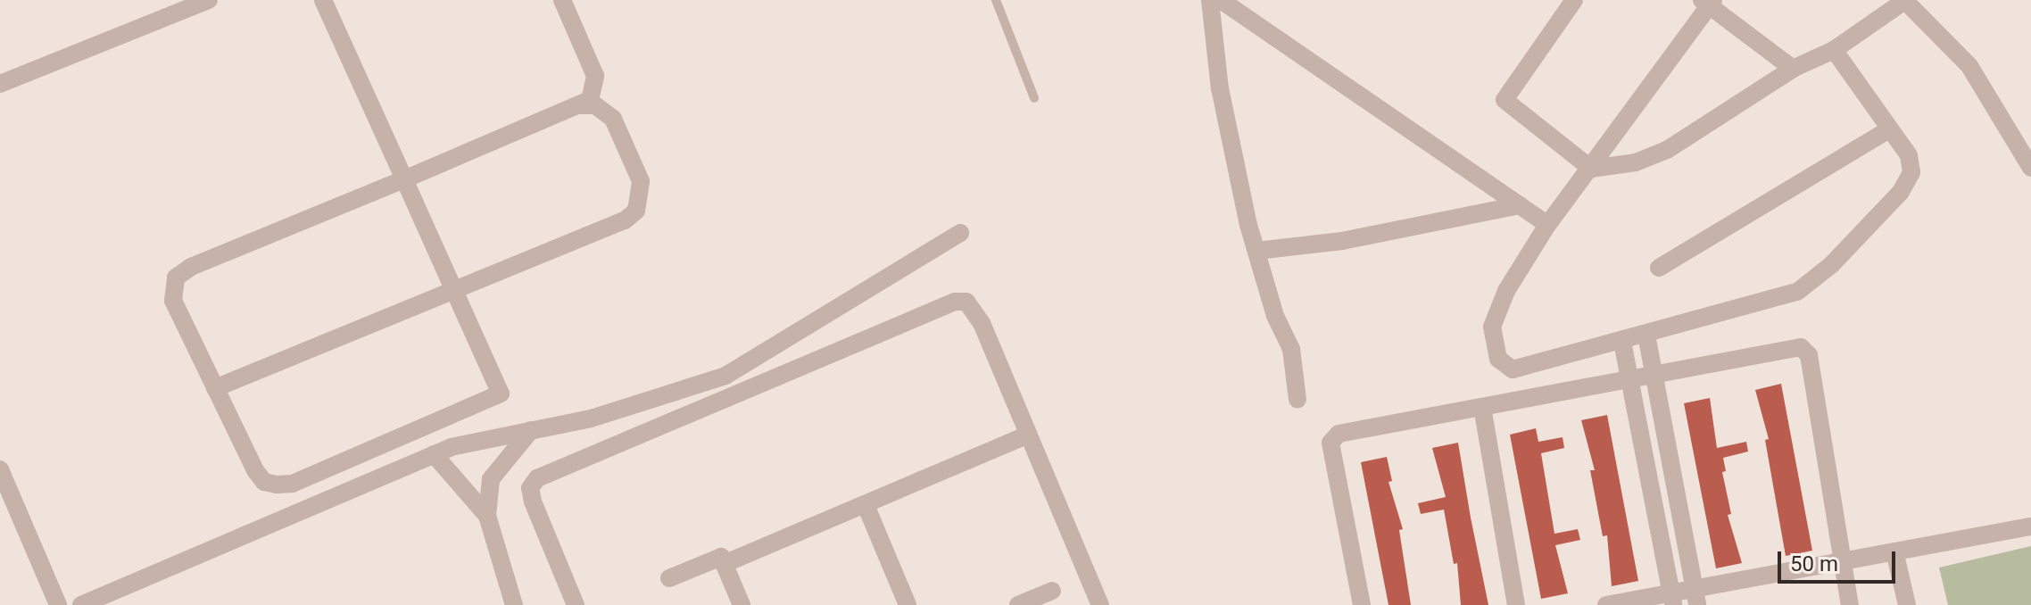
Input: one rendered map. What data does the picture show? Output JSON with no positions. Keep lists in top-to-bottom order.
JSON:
{
  "scale_bar": "50 m"
}
